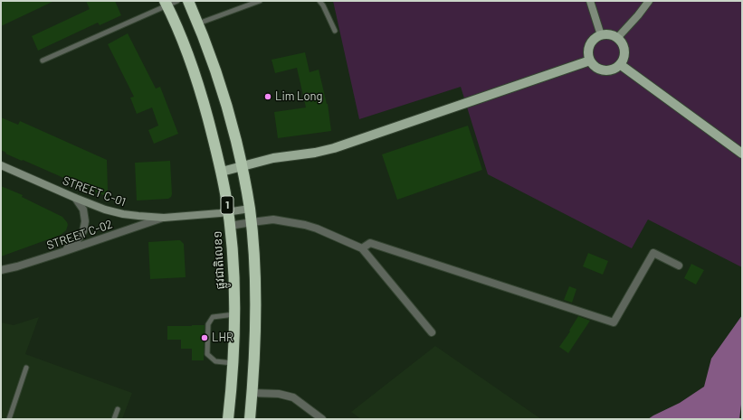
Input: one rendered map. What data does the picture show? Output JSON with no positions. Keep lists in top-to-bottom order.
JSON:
{
  "streets": {
    "highway": ["1", "ផ្លូវជាតិលេខ១"],
    "street": ["STREET C-01", "STREET C-02"]
  },
  "crossings": [
    ["STREET C-01", "1"],
    ["STREET C-01", "STREET C-02"],
    ["STREET C-01", "ផ្លូវជាតិលេខ១"]
  ],
  "places": ["Lim Long", "LHR"]
}
